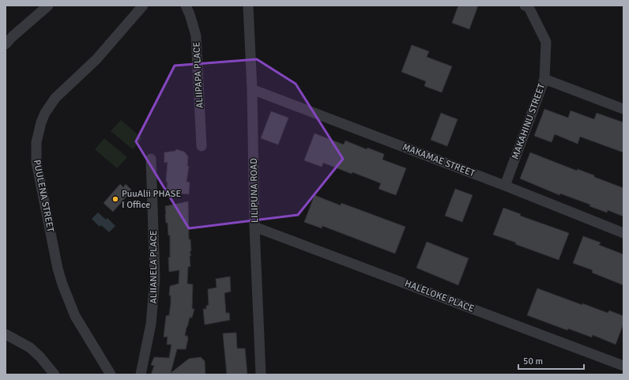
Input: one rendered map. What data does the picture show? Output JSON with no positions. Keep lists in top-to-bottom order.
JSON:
{
  "streets": {
    "street": [
      "ALIIPAPA PLACE",
      "MAKAHINU STREET",
      "MAKAMAE STREET",
      "LILIPUNA ROAD",
      "PUULENA STREET",
      "ALIIANELA PLACE",
      "HALELOKE PLACE"
    ]
  },
  "crossings": [
    ["MAKAHINU STREET", "MAKAMAE STREET"],
    ["MAKAMAE STREET", "LILIPUNA ROAD"],
    ["LILIPUNA ROAD", "HALELOKE PLACE"]
  ],
  "places": ["PuuAlii PHASE I Office"],
  "scale_bar": "50 m"
}
